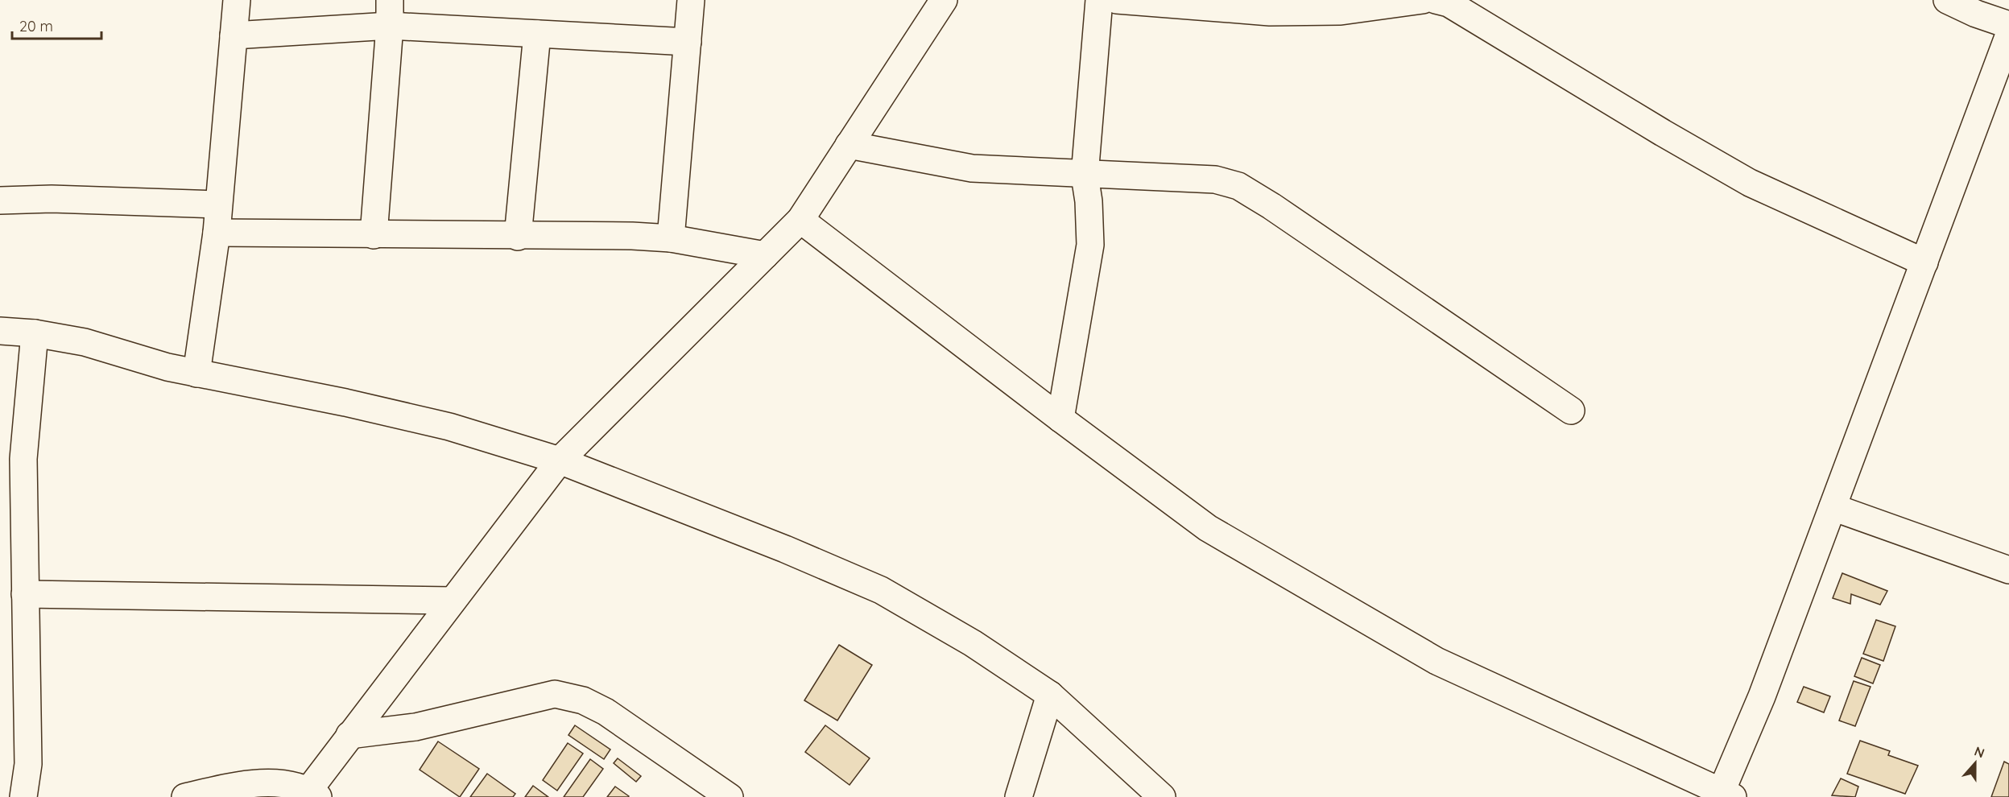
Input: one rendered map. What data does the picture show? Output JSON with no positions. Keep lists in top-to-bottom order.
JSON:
{
  "scale_bar": "20 m",
  "north": "top"
}
